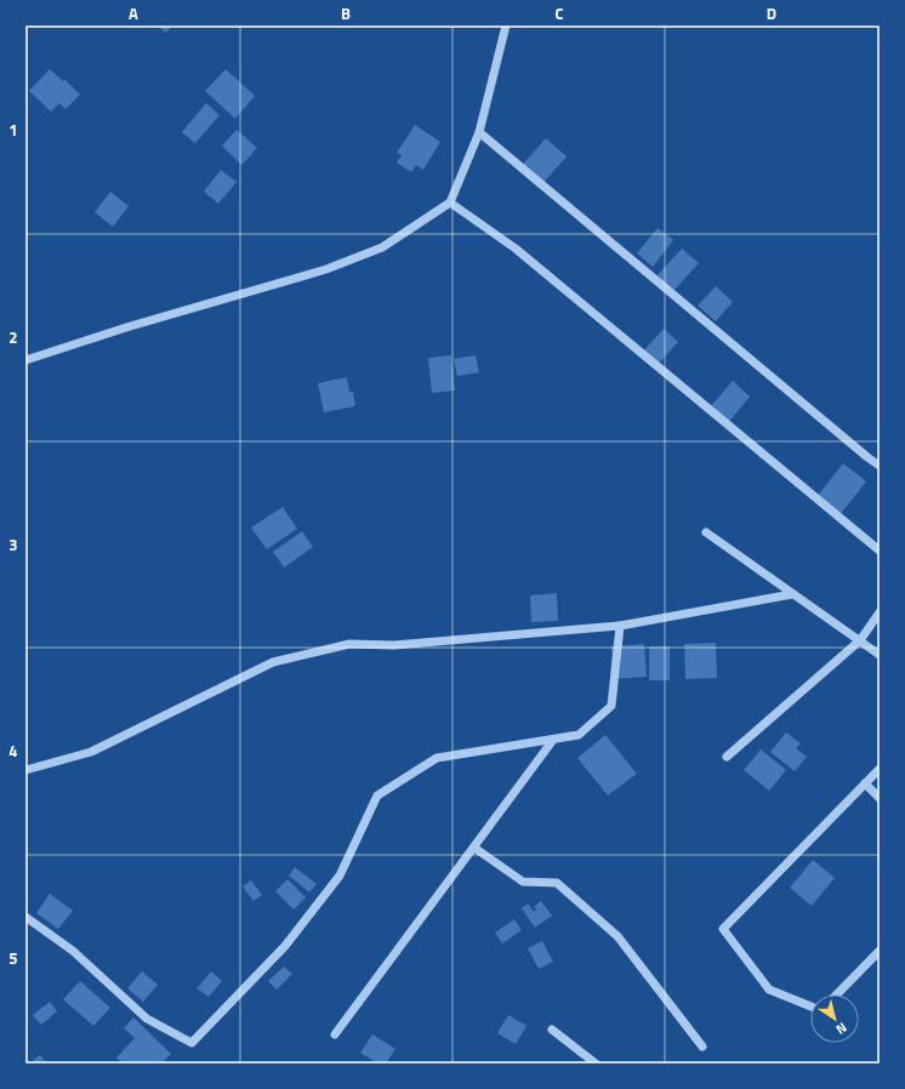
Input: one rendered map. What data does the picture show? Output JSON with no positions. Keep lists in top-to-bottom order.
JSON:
{
  "north": "bottom right",
  "grid": {
    "columns": [
      "A",
      "B",
      "C",
      "D"
    ],
    "rows": [
      "1",
      "2",
      "3",
      "4",
      "5"
    ]
  }
}
